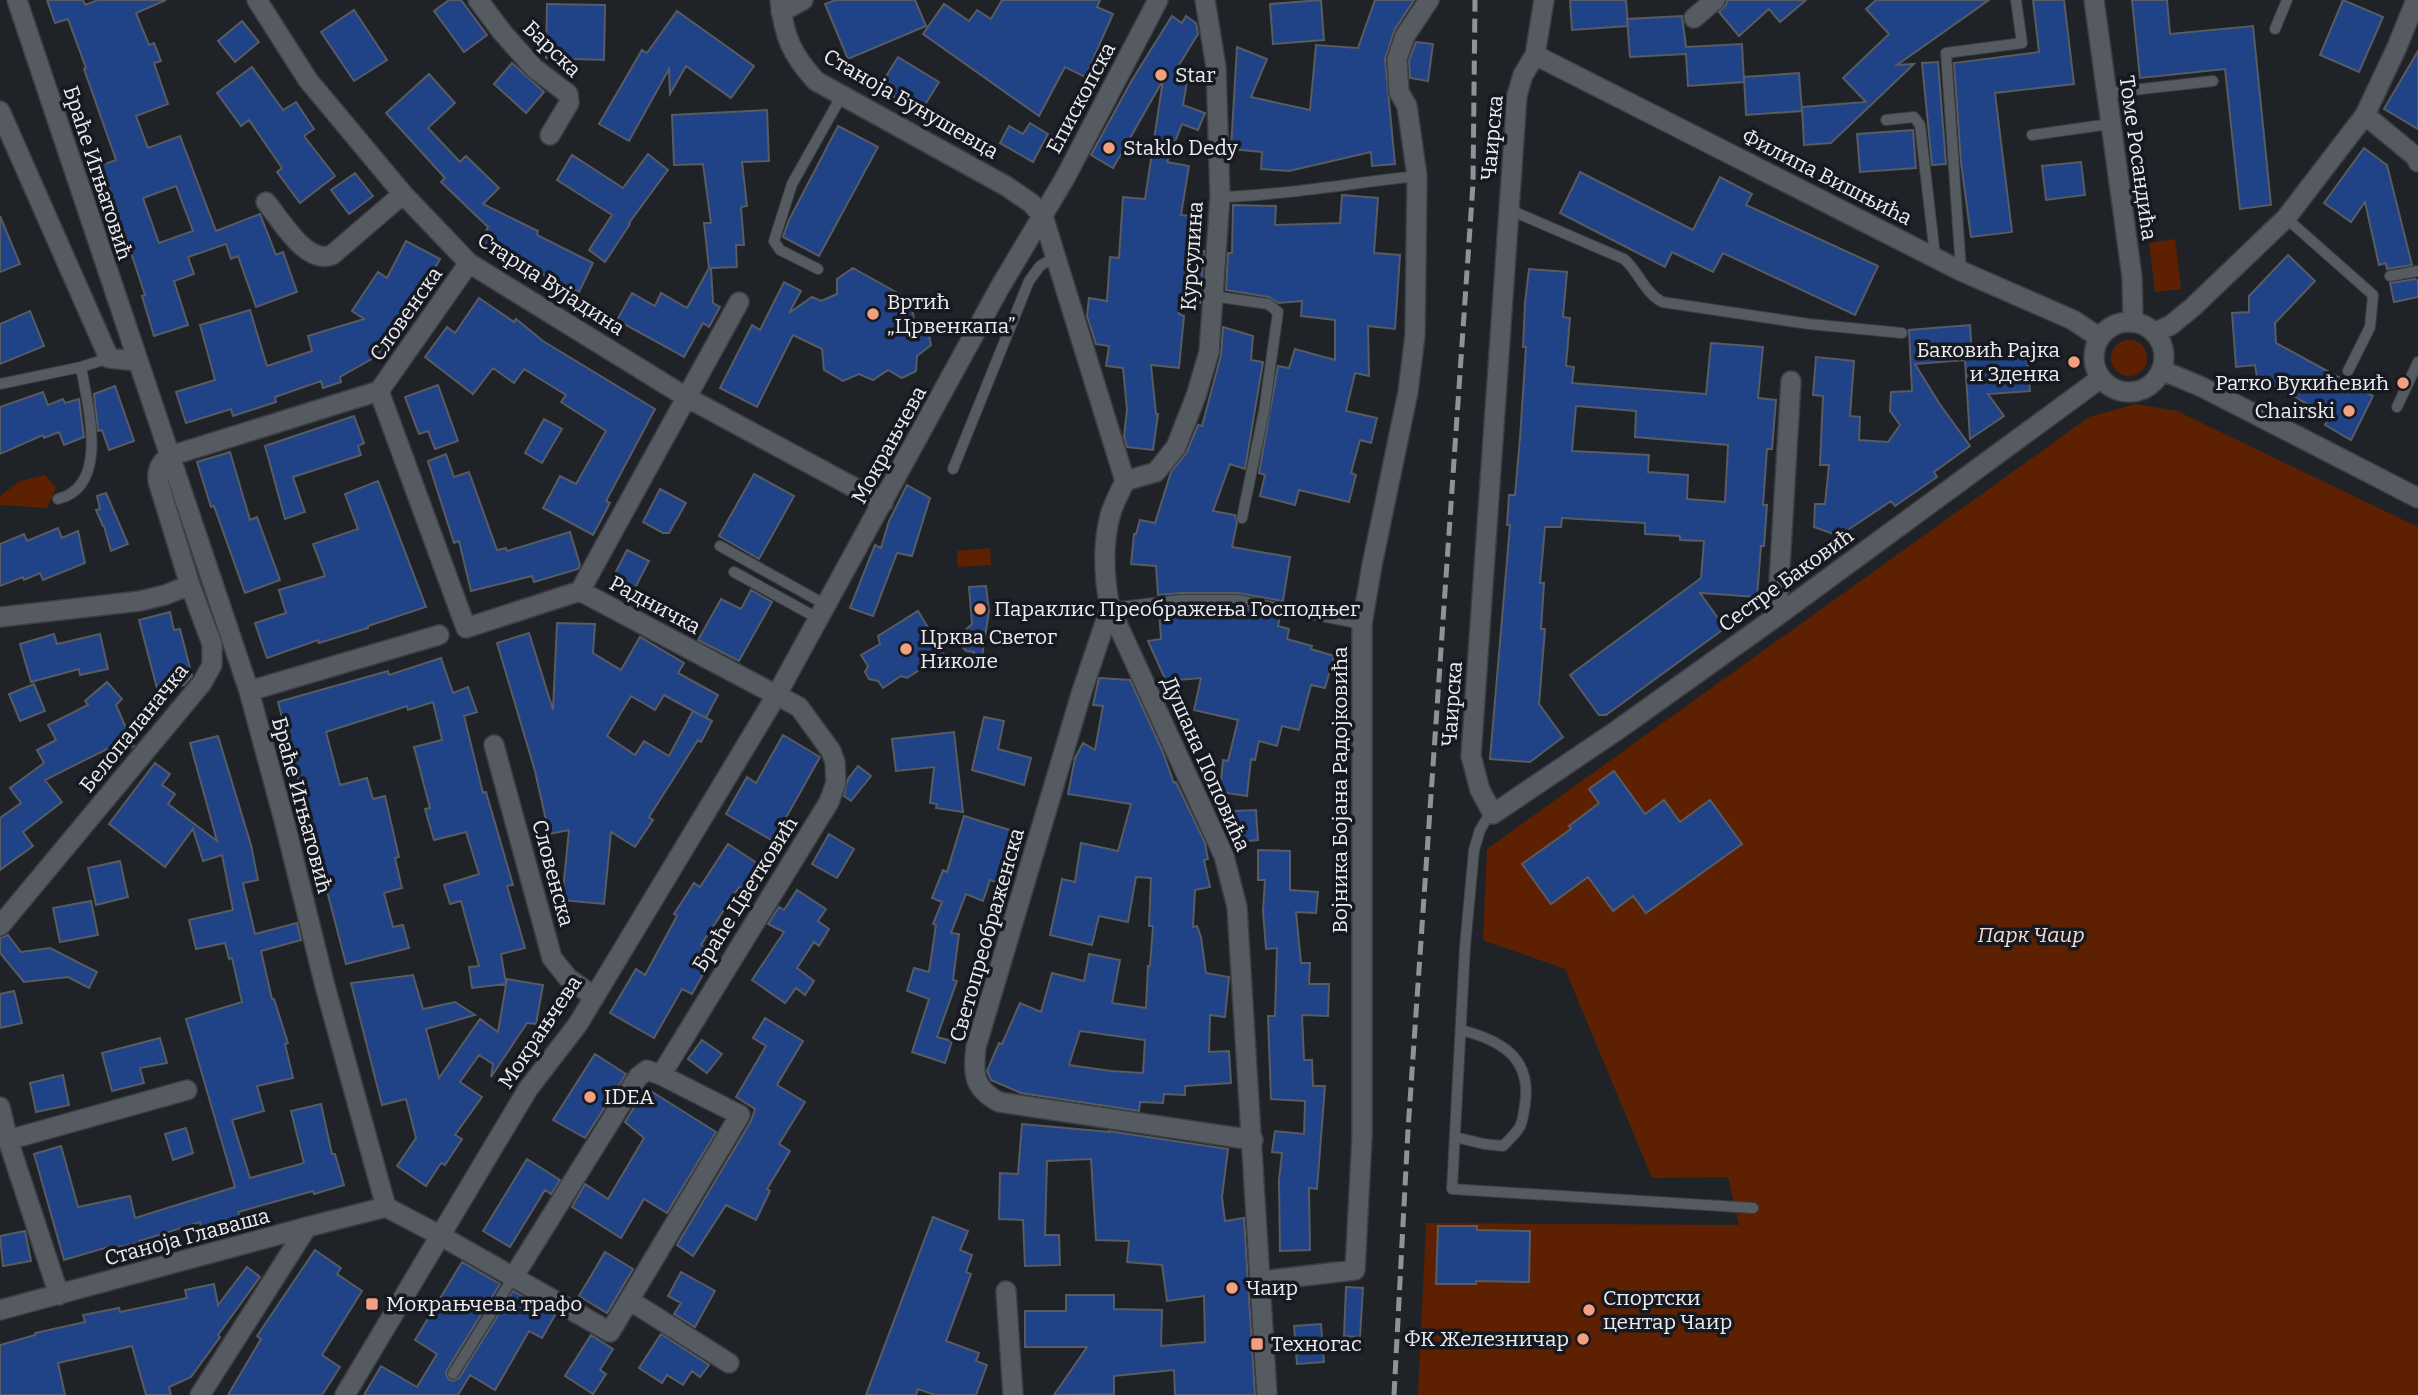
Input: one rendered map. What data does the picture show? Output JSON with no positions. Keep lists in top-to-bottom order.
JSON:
{
  "streets": {
    "street": [
      "Барска",
      "Епископска",
      "Станоја Бунушевца",
      "Чаирска",
      "Томе Росандића",
      "Браће Игњатовић",
      "Филипа Вишњића",
      "Курсулина",
      "Старца Вујадина",
      "Словенска",
      "Мокрањчева",
      "Сестре Баковић",
      "Радничка",
      "Белопаланачка",
      "Душана Поповића",
      "Војника Бојана Радојковића",
      "Браће Цветковић",
      "Светопреображенска",
      "Станоја Главаша"
    ]
  },
  "crossings": [
    ["Епископска", "Станоја Бунушевца"],
    ["Епископска", "Мокрањчева"],
    ["Станоја Бунушевца", "Мокрањчева"],
    ["Чаирска", "Филипа Вишњића"],
    ["Чаирска", "Сестре Баковић"],
    ["Томе Росандића", "Филипа Вишњића"],
    ["Томе Росандића", "Сестре Баковић"],
    ["Браће Игњатовић", "Словенска"],
    ["Браће Игњатовић", "Белопаланачка"],
    ["Браће Игњатовић", "Станоја Главаша"],
    ["Филипа Вишњића", "Сестре Баковић"],
    ["Курсулина", "Душана Поповића"],
    ["Старца Вујадина", "Словенска"],
    ["Старца Вујадина", "Мокрањчева"],
    ["Словенска", "Мокрањчева"],
    ["Словенска", "Радничка"],
    ["Словенска", "Белопаланачка"],
    ["Мокрањчева", "Радничка"],
    ["Мокрањчева", "Браће Цветковић"],
    ["Радничка", "Браће Цветковић"],
    ["Душана Поповића", "Војника Бојана Радојковића"],
    ["Душана Поповића", "Светопреображенска"]
  ],
  "parks": ["Парк Чаир"],
  "places": {
    "other": [
      "Star",
      "Staklo Dedy",
      "Вртић „Црвенкапа”",
      "Баковић Рајка и Зденка",
      "Ратко Вукићевић",
      "Chairski",
      "Параклис Преображења Господњег",
      "Црква Светог Николе",
      "IDEA",
      "Чаир",
      "Спортски центар Чаир",
      "ФК Железничар"
    ],
    "transit": ["Мокрањчева трафо", "Техногас"]
  }
}
